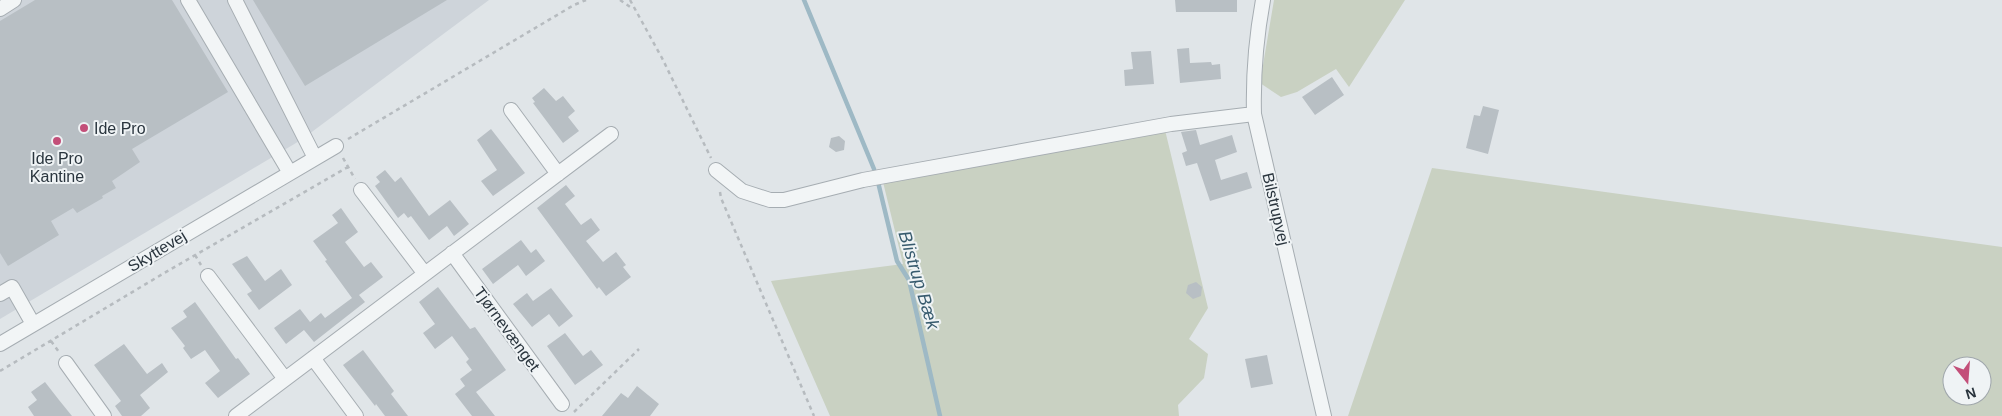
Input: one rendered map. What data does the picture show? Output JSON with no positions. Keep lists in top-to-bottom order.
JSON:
{
  "streets": {
    "street": ["Bilstrupvej", "Skyttevej", "Tjørnevænget"]
  },
  "water": ["Blistrup Bæk"],
  "places": ["Ide Pro", "Ide Pro Kantine"],
  "north": "bottom"
}
